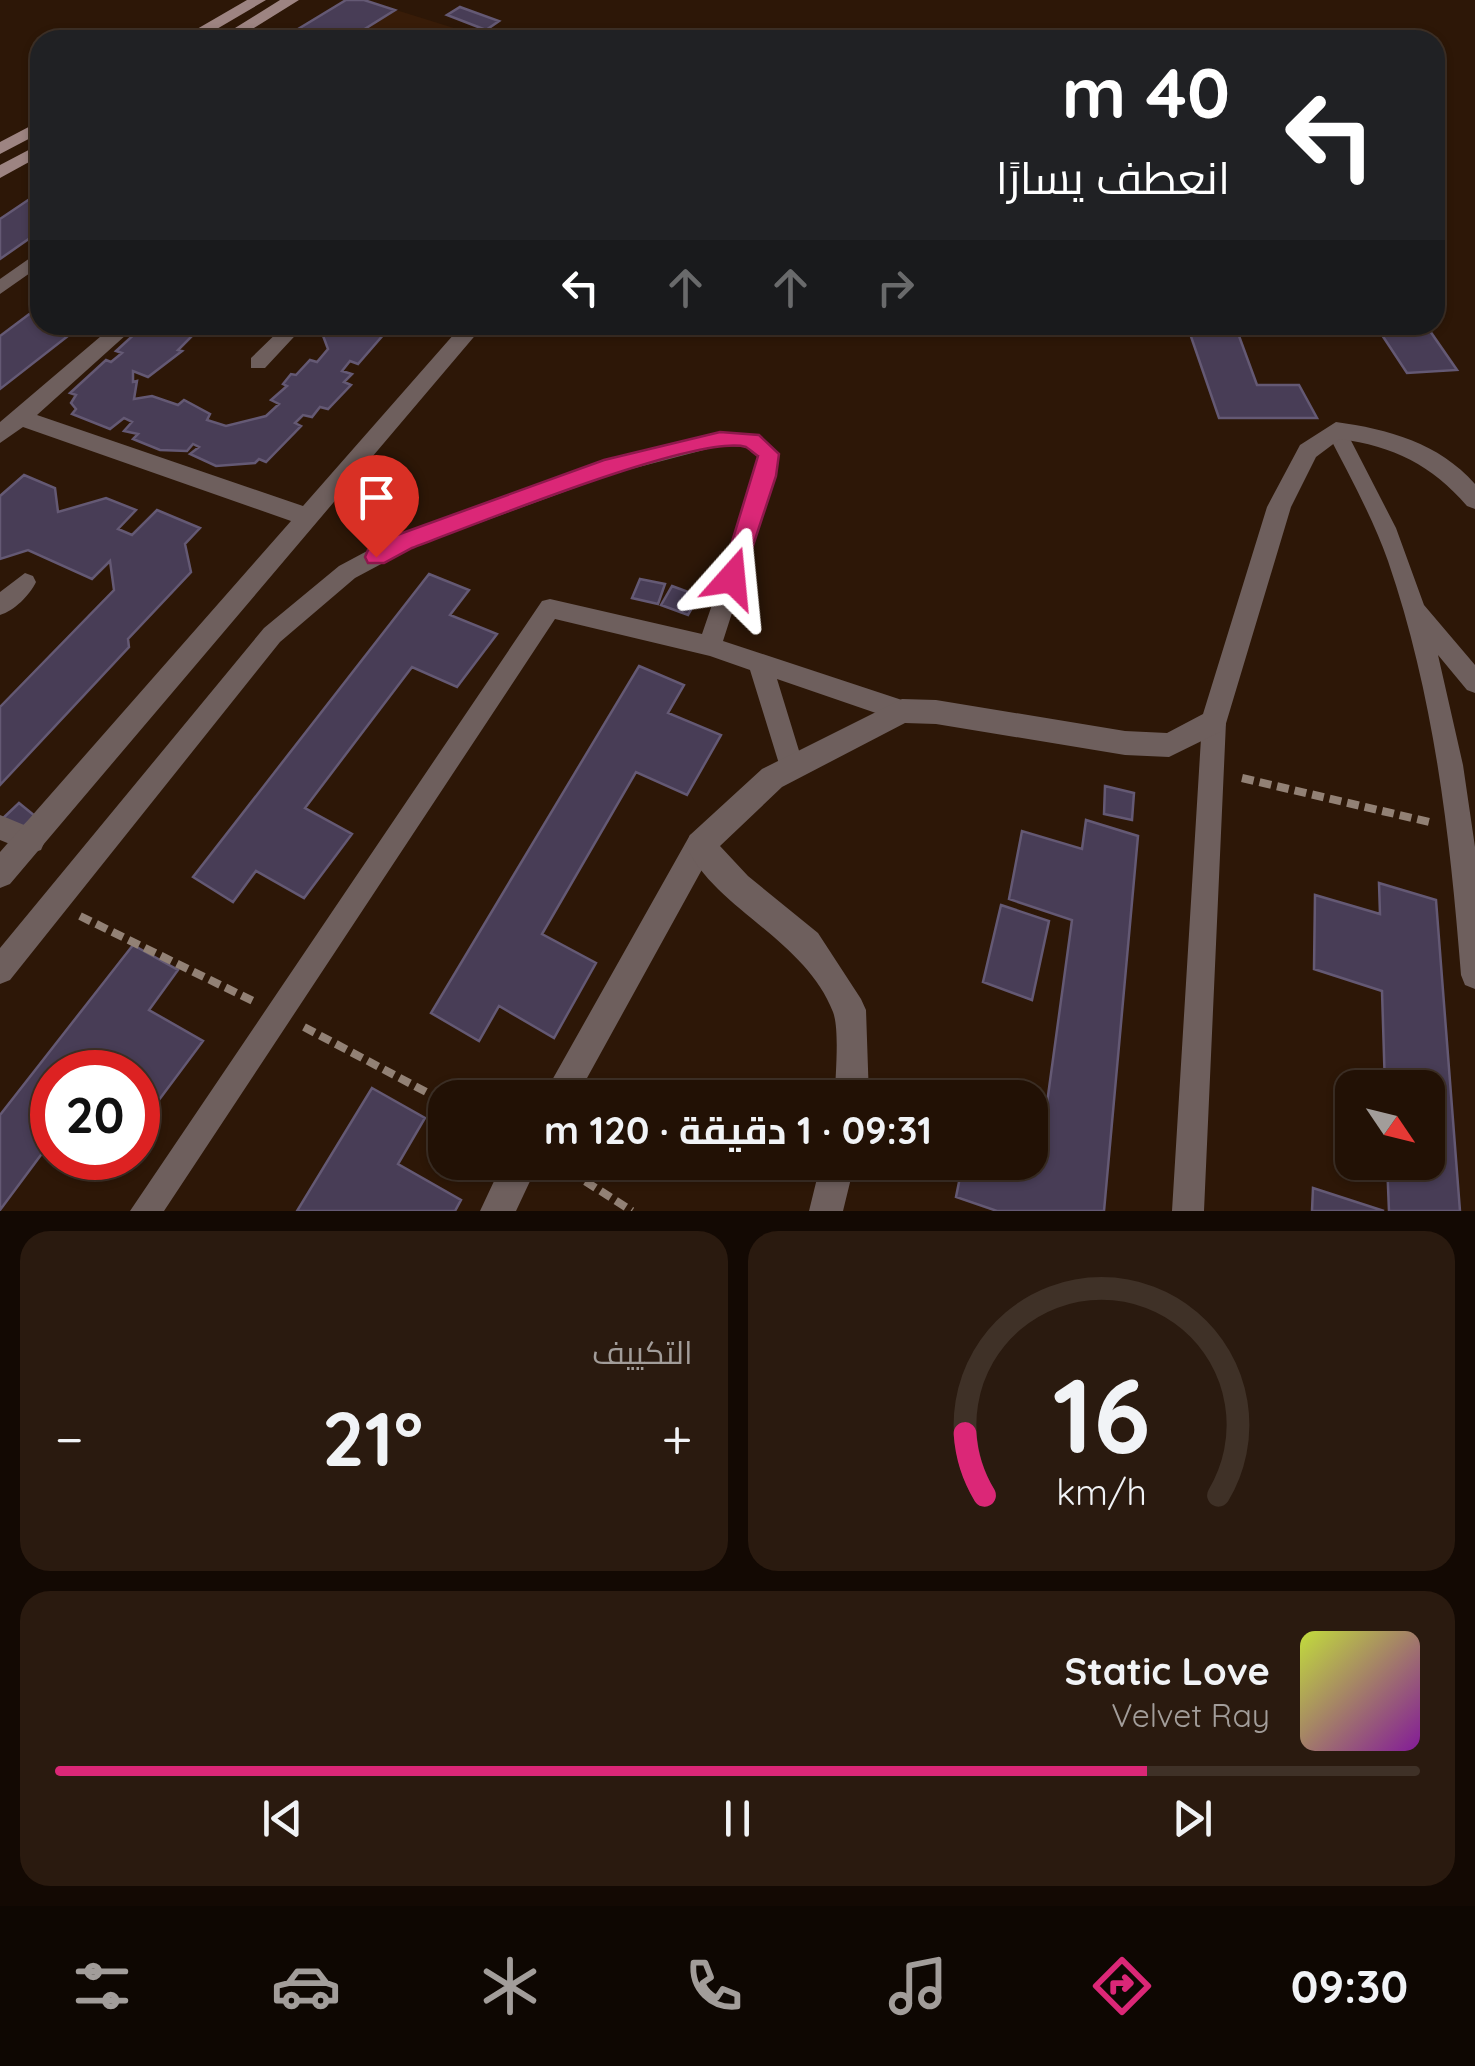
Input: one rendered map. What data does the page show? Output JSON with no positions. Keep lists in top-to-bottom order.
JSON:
{
  "north": "bottom right",
  "page": {
    "turn": ["40 m", "انعطف يسارًا"],
    "limit": "20",
    "trip": "09:31 · 1 دقيقة · 120 m",
    "tile": "التكييف",
    "heat": ["−", "21°", "+"],
    "song": ["Static Love", "Velvet Ray"],
    "tabs": "09:30",
    "gauge": ["16", "km/h"]
  }
}
